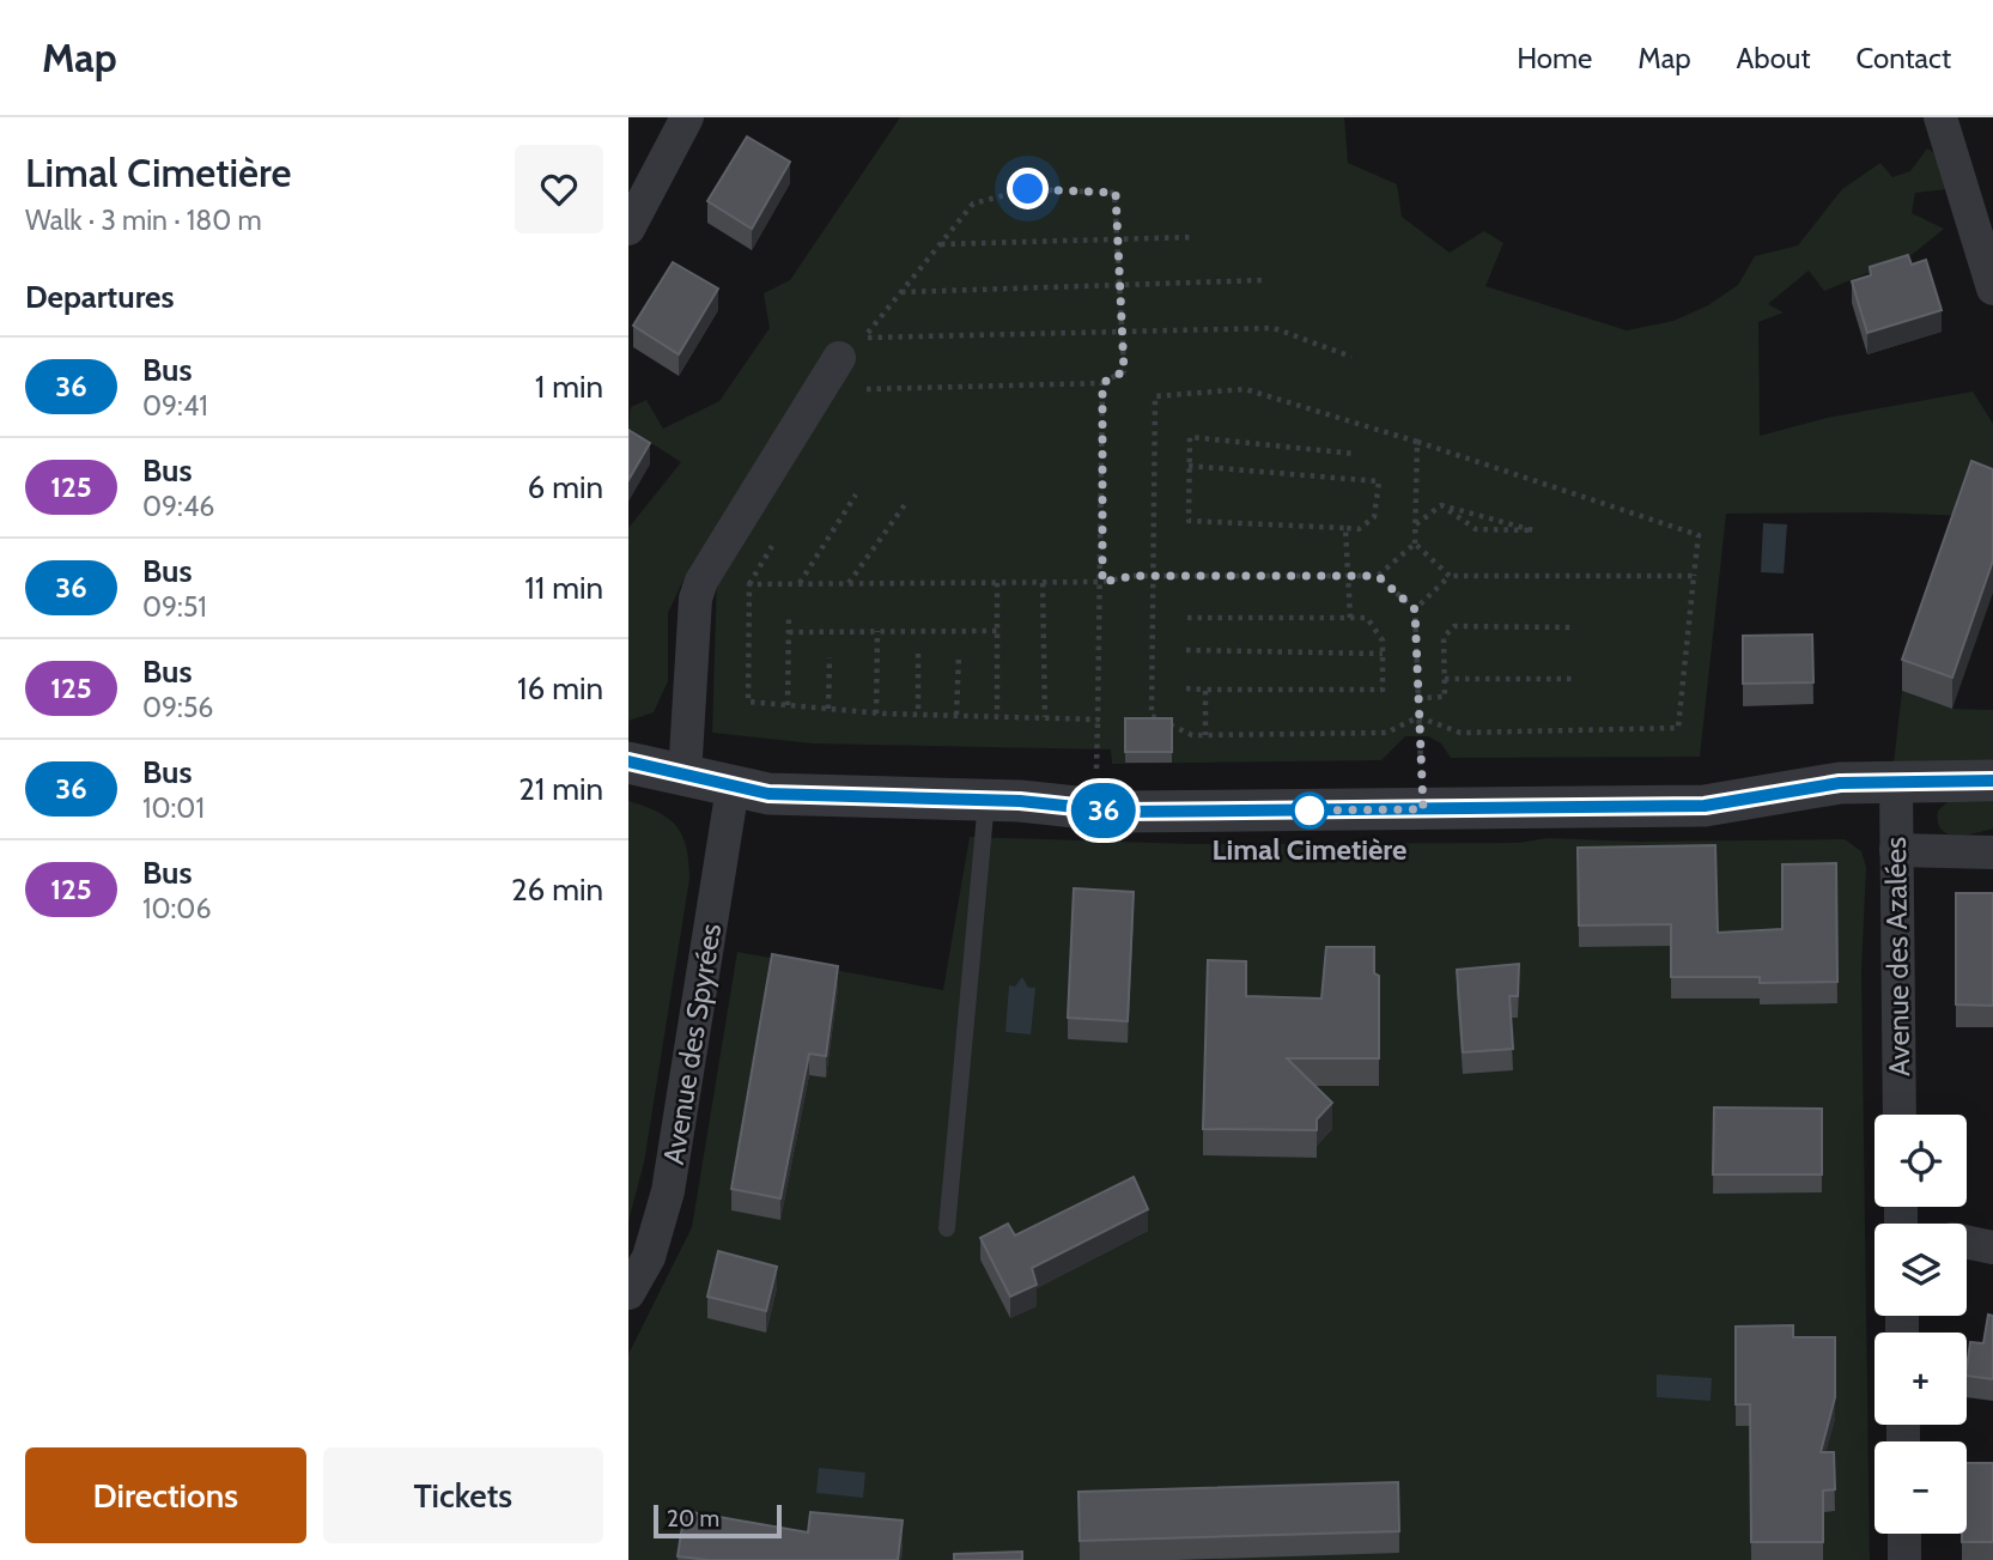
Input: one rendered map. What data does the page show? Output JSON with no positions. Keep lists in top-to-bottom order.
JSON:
{
  "streets": {
    "street": ["Avenue des Azalées", "Avenue des Spyrées"]
  },
  "places": ["Limal Cimetière"],
  "lines": ["bus line 36"],
  "scale_bar": "20 m",
  "page": {
    "header": "Map",
    "nav": [
      "Home",
      "Map",
      "About",
      "Contact"
    ],
    "heading": [
      ["Limal Cimetière", "Walk · 3 min · 180 m"],
      "Departures"
    ],
    "on_map": "36",
    "list": [
      {
        "mark": "36",
        "name": "Bus",
        "note": "09:41",
        "value": "1 min"
      },
      {
        "mark": "125",
        "name": "Bus",
        "note": "09:46",
        "value": "6 min"
      },
      {
        "mark": "36",
        "name": "Bus",
        "note": "09:51",
        "value": "11 min"
      },
      {
        "mark": "125",
        "name": "Bus",
        "note": "09:56",
        "value": "16 min"
      },
      {
        "mark": "36",
        "name": "Bus",
        "note": "10:01",
        "value": "21 min"
      },
      {
        "mark": "125",
        "name": "Bus",
        "note": "10:06",
        "value": "26 min"
      }
    ],
    "map_buttons": ["+", "−"],
    "buttons": ["Directions", "Tickets"],
    "scale": "20 m"
  }
}
